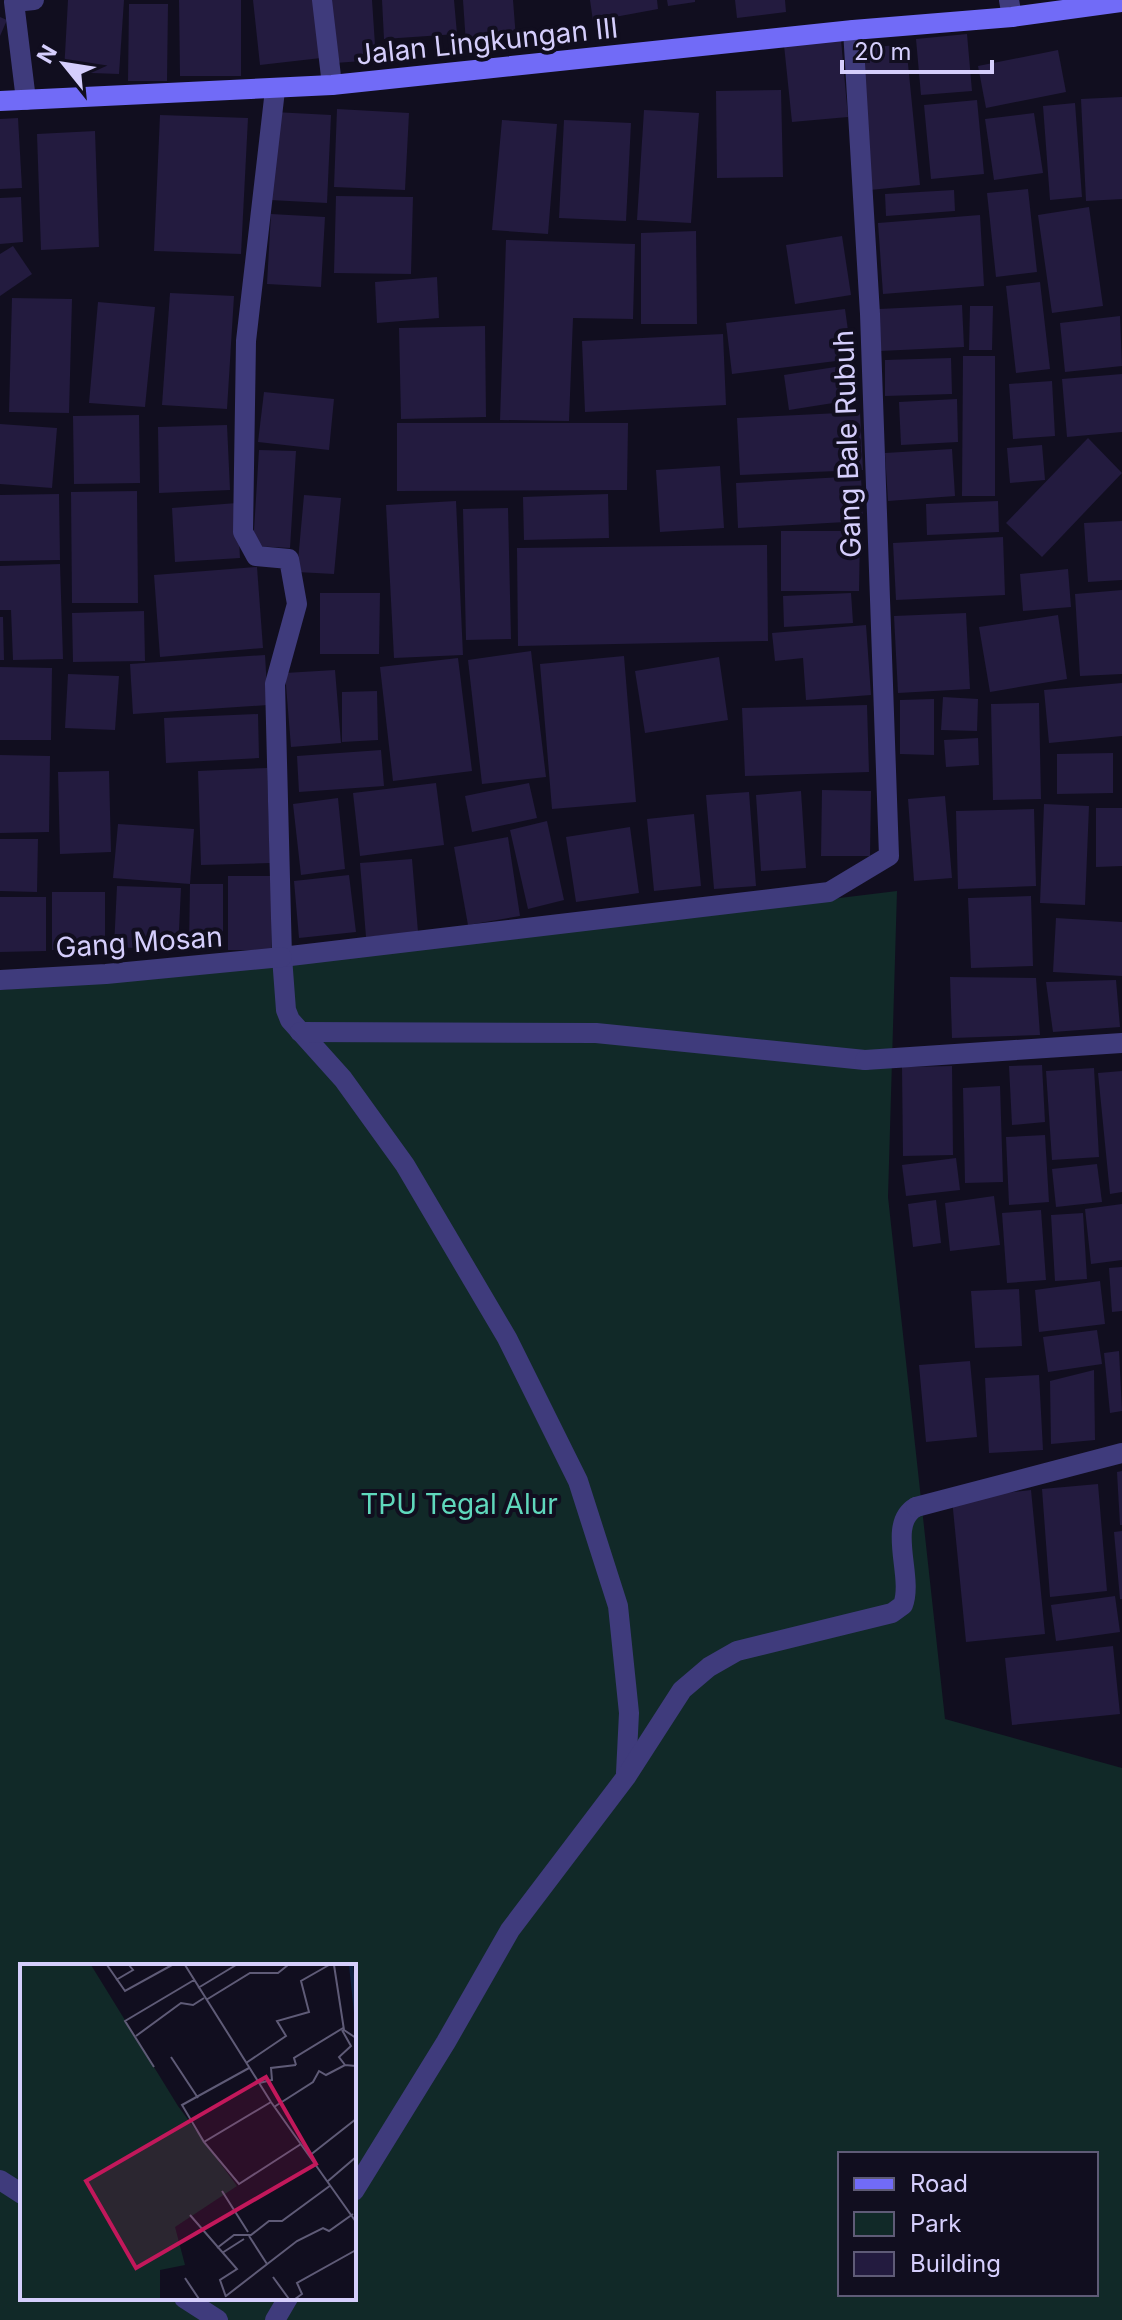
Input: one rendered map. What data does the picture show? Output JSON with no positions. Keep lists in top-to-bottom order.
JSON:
{
  "streets": {
    "street": ["Jalan Lingkungan III", "Gang Bale Rubuh", "Gang Mosan"]
  },
  "crossings": [
    ["Jalan Lingkungan III", "Gang Bale Rubuh"],
    ["Gang Bale Rubuh", "Gang Mosan"]
  ],
  "parks": ["TPU Tegal Alur"],
  "legend": ["Road", "Park", "Building"],
  "scale_bar": "20 m",
  "north": "top left"
}
